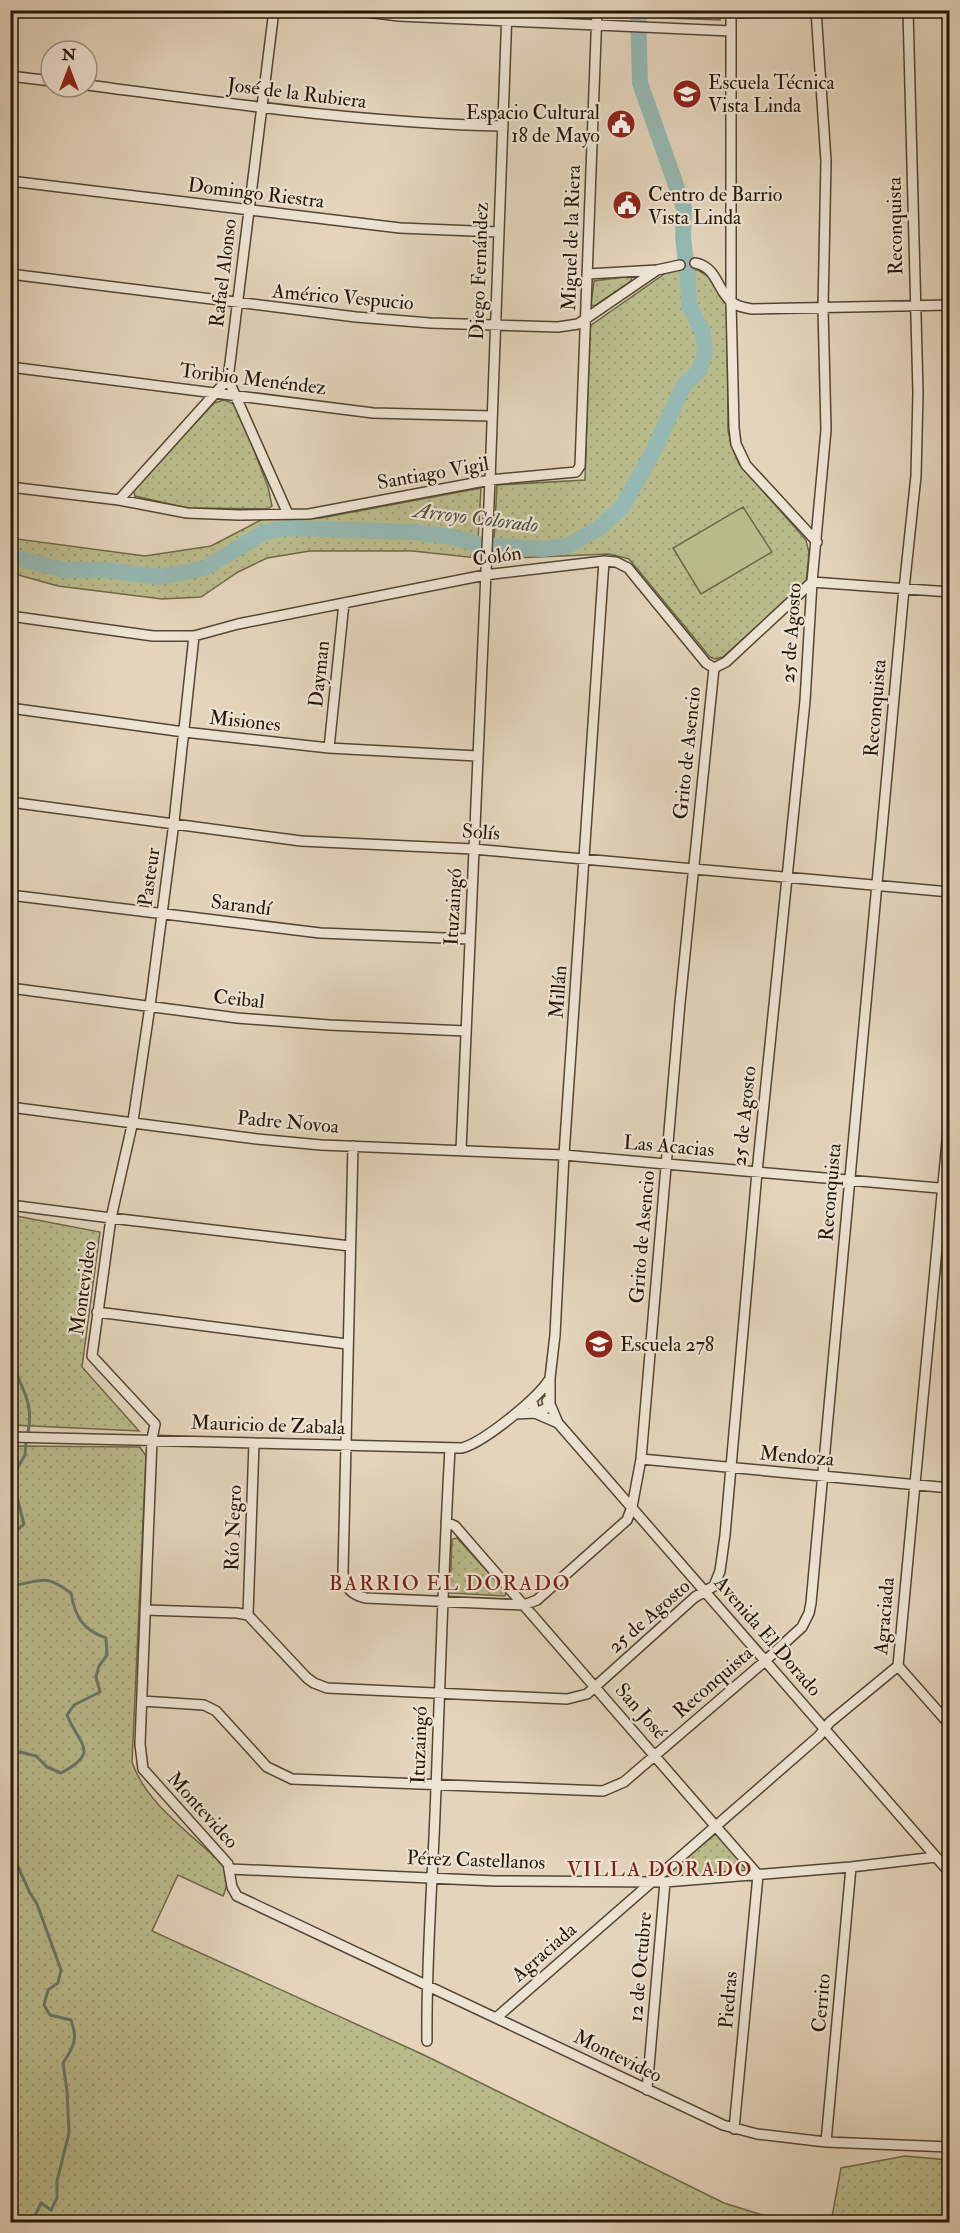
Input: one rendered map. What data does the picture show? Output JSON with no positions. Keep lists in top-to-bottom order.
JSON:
{
  "streets": {
    "street": [
      "José de la Rubiera",
      "Domingo Riestra",
      "Reconquista",
      "Miguel de la Riera",
      "Diego Fernández",
      "Rafael Alonso",
      "Américo Vespucio",
      "Toribio Menéndez",
      "Santiago Vigil",
      "Colón",
      "25 de Agosto",
      "Dayman",
      "Misiones",
      "Grito de Asencio",
      "Solís",
      "Pasteur",
      "Sarandí",
      "Ituzaingó",
      "Millán",
      "Ceibal",
      "Padre Novoa",
      "Las Acacias",
      "Montevideo",
      "Mauricio de Zabala",
      "Mendoza",
      "Río Negro",
      "Agraciada",
      "Avenida El Dorado",
      "San José",
      "Pérez Castellanos",
      "12 de Octubre",
      "Piedras",
      "Cerrito"
    ]
  },
  "crossings": [
    ["José de la Rubiera", "Diego Fernández"],
    ["José de la Rubiera", "Rafael Alonso"],
    ["Domingo Riestra", "Diego Fernández"],
    ["Domingo Riestra", "Rafael Alonso"],
    ["Reconquista", "Solís"],
    ["Reconquista", "Ituzaingó"],
    ["Reconquista", "Las Acacias"],
    ["Reconquista", "Montevideo"],
    ["Reconquista", "Mendoza"],
    ["Reconquista", "Avenida El Dorado"],
    ["Reconquista", "San José"],
    ["Miguel de la Riera", "Américo Vespucio"],
    ["Miguel de la Riera", "Santiago Vigil"],
    ["Diego Fernández", "Américo Vespucio"],
    ["Diego Fernández", "Toribio Menéndez"],
    ["Diego Fernández", "Santiago Vigil"],
    ["Diego Fernández", "Ituzaingó"],
    ["Rafael Alonso", "Américo Vespucio"],
    ["Colón", "Dayman"],
    ["Colón", "Grito de Asencio"],
    ["Colón", "Pasteur"],
    ["Colón", "Ituzaingó"],
    ["Colón", "Millán"],
    ["25 de Agosto", "Solís"],
    ["25 de Agosto", "Ituzaingó"],
    ["25 de Agosto", "Las Acacias"],
    ["25 de Agosto", "Mendoza"],
    ["25 de Agosto", "Río Negro"],
    ["25 de Agosto", "Avenida El Dorado"],
    ["25 de Agosto", "San José"],
    ["Dayman", "Misiones"],
    ["Misiones", "Pasteur"],
    ["Misiones", "Ituzaingó"],
    ["Grito de Asencio", "Solís"],
    ["Grito de Asencio", "Las Acacias"],
    ["Grito de Asencio", "Mendoza"],
    ["Grito de Asencio", "Avenida El Dorado"],
    ["Grito de Asencio", "San José"],
    ["Solís", "Pasteur"],
    ["Solís", "Ituzaingó"],
    ["Solís", "Millán"],
    ["Pasteur", "Sarandí"],
    ["Pasteur", "Ceibal"],
    ["Pasteur", "Padre Novoa"],
    ["Pasteur", "Montevideo"],
    ["Sarandí", "Ituzaingó"],
    ["Ituzaingó", "Ceibal"],
    ["Ituzaingó", "Padre Novoa"],
    ["Ituzaingó", "Montevideo"],
    ["Ituzaingó", "Mauricio de Zabala"],
    ["Ituzaingó", "San José"],
    ["Ituzaingó", "Pérez Castellanos"],
    ["Millán", "Padre Novoa"],
    ["Millán", "Las Acacias"],
    ["Millán", "Mauricio de Zabala"],
    ["Millán", "Avenida El Dorado"],
    ["Padre Novoa", "Las Acacias"],
    ["Padre Novoa", "Montevideo"],
    ["Las Acacias", "Agraciada"],
    ["Montevideo", "Mauricio de Zabala"],
    ["Montevideo", "Agraciada"],
    ["Montevideo", "Pérez Castellanos"],
    ["Montevideo", "12 de Octubre"],
    ["Montevideo", "Piedras"],
    ["Montevideo", "Cerrito"],
    ["Mauricio de Zabala", "Río Negro"],
    ["Mendoza", "Agraciada"],
    ["Agraciada", "Avenida El Dorado"],
    ["Agraciada", "San José"],
    ["Agraciada", "Pérez Castellanos"],
    ["Avenida El Dorado", "Pérez Castellanos"],
    ["San José", "Pérez Castellanos"],
    ["San José", "Piedras"],
    ["Pérez Castellanos", "12 de Octubre"],
    ["Pérez Castellanos", "Piedras"],
    ["Pérez Castellanos", "Cerrito"]
  ],
  "districts": ["BARRIO EL DORADO", "VILLA DORADO"],
  "water": ["Arroyo Colorado"],
  "places": {
    "school or university": ["Escuela Técnica Vista Linda", "Escuela 278"],
    "public building": ["Espacio Cultural 18 de Mayo", "Centro de Barrio Vista Linda"]
  },
  "north": "top"
}
